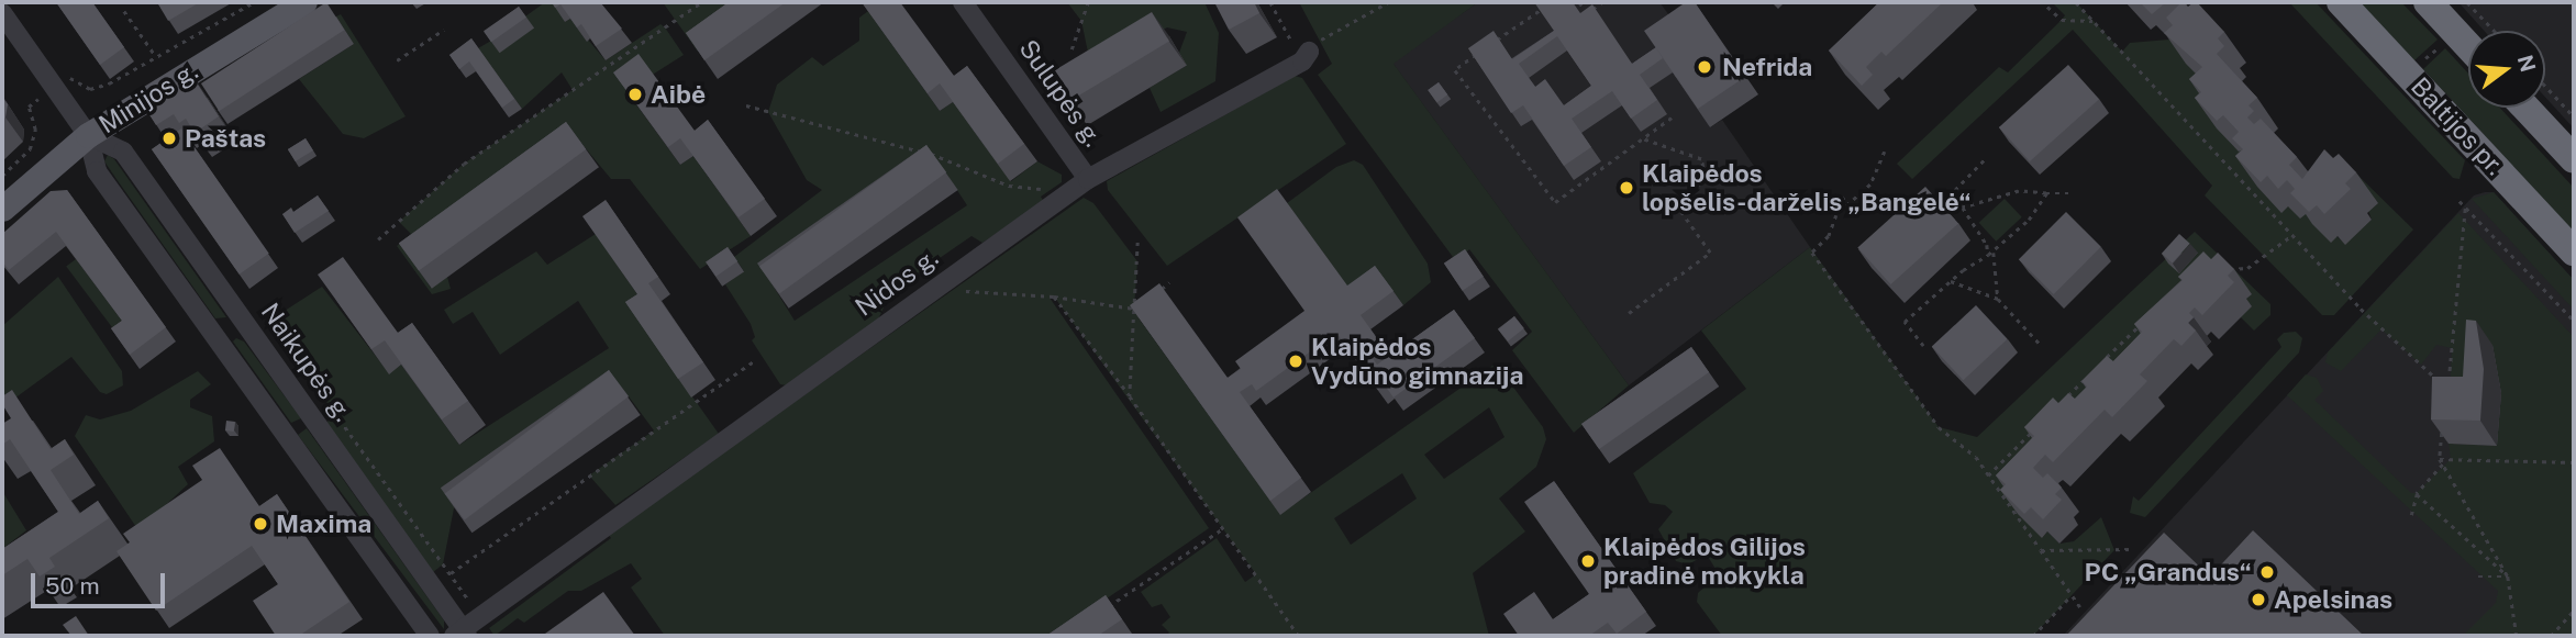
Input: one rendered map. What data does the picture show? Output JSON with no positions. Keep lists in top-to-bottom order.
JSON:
{
  "streets": {
    "highway": ["Baltijos pr."],
    "main road": ["Minijos g."],
    "street": ["Sulupės g.", "Nidos g.", "Naikupės g."]
  },
  "crossings": [
    ["Sulupės g.", "Nidos g."],
    ["Minijos g.", "Naikupės g."],
    ["Nidos g.", "Naikupės g."]
  ],
  "places": [
    "Nefrida",
    "Aibė",
    "Paštas",
    "Klaipėdos lopšelis-darželis „Bangelė“",
    "Klaipėdos Vydūno gimnazija",
    "Maxima",
    "Klaipėdos Gilijos pradinė mokykla",
    "PC „Grandus“",
    "Apelsinas"
  ],
  "scale_bar": "50 m",
  "north": "right"
}
